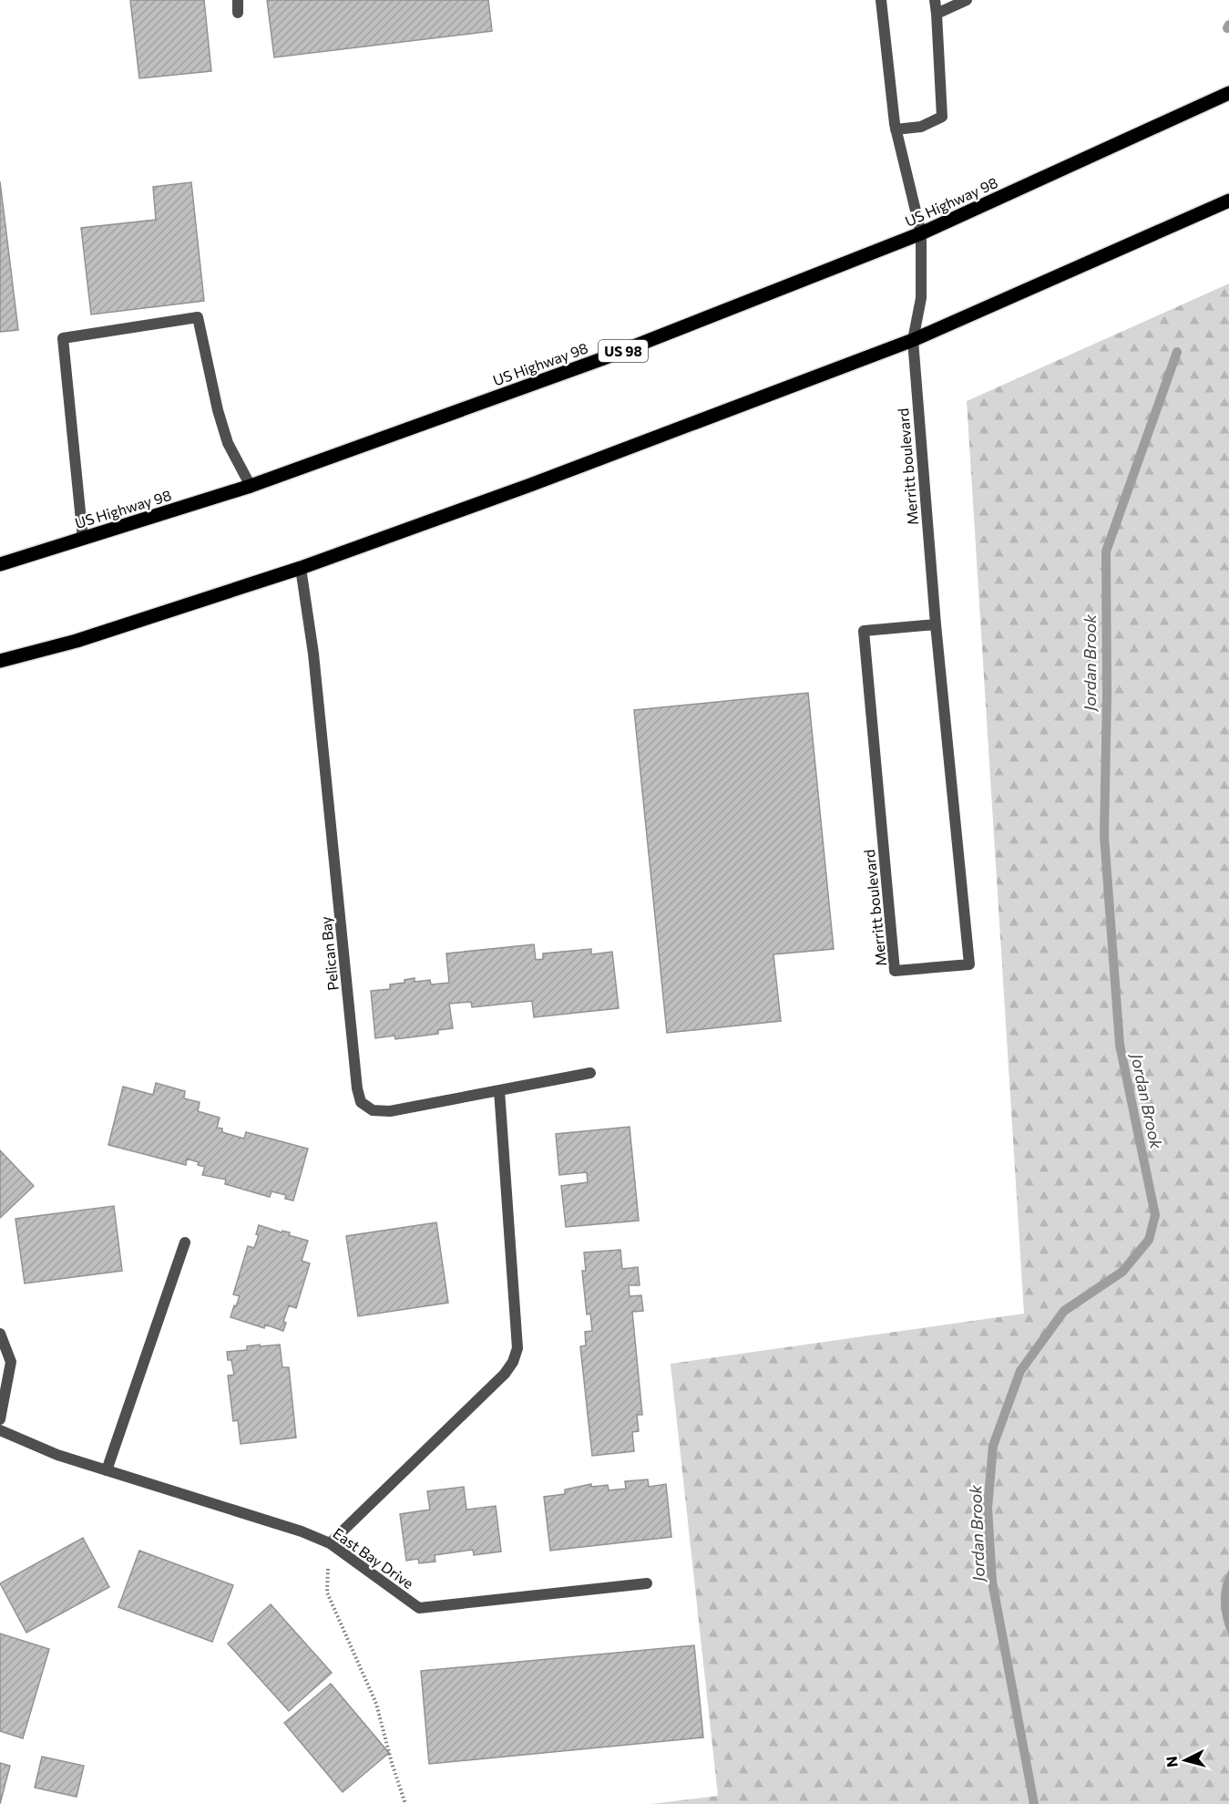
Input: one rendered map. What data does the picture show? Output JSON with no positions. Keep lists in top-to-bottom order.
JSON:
{
  "streets": {
    "main road": ["US Highway 98", "US 98"],
    "street": ["Merritt boulevard", "Pelican Bay", "East Bay Drive"]
  },
  "crossings": [
    ["US Highway 98", "Merritt boulevard"]
  ],
  "water": ["Jordan Brook"],
  "north": "left"
}
